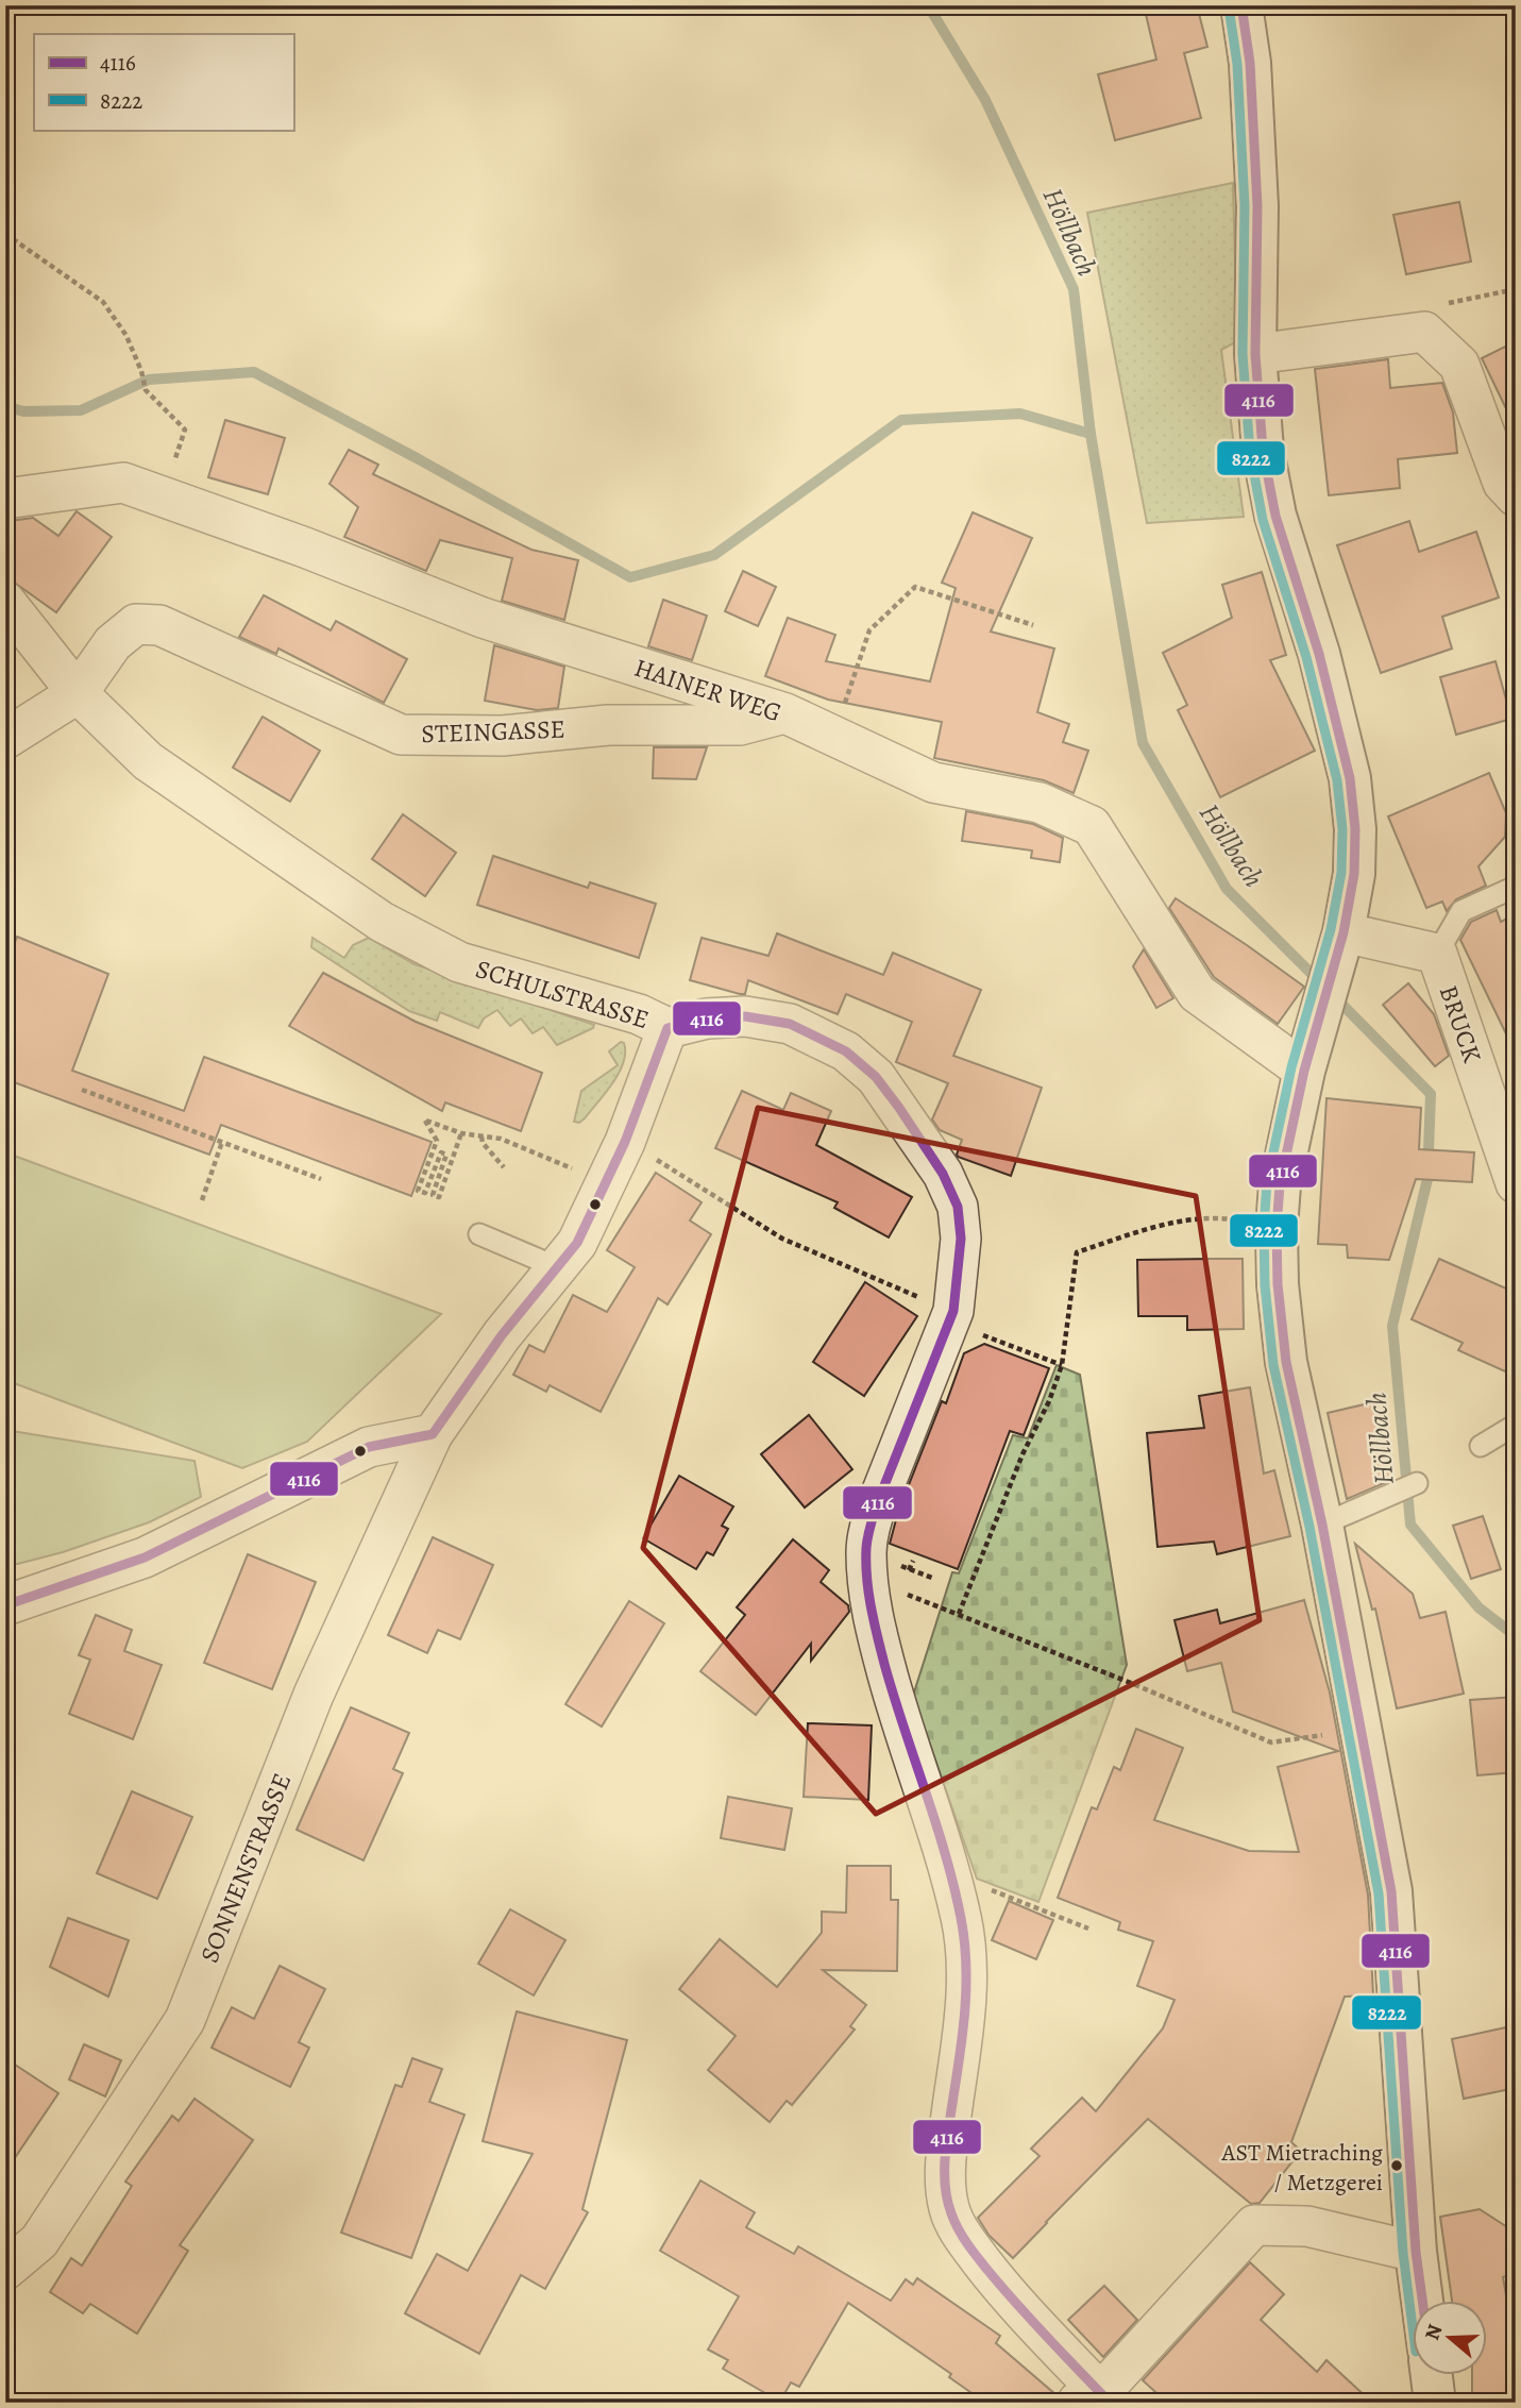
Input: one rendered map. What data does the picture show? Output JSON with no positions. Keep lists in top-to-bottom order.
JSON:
{
  "streets": {
    "street": [
      "HAINER WEG",
      "STEINGASSE",
      "SCHULSTRASSE",
      "BRUCK",
      "SONNENSTRASSE"
    ]
  },
  "crossings": [
    ["HAINER WEG", "STEINGASSE"],
    ["STEINGASSE", "SCHULSTRASSE"],
    ["SCHULSTRASSE", "SONNENSTRASSE"]
  ],
  "water": ["Höllbach"],
  "places": ["AST Mietraching / Metzgerei"],
  "lines": ["transit line 4116", "transit line 8222"],
  "legend": ["4116", "8222"],
  "north": "left"
}
